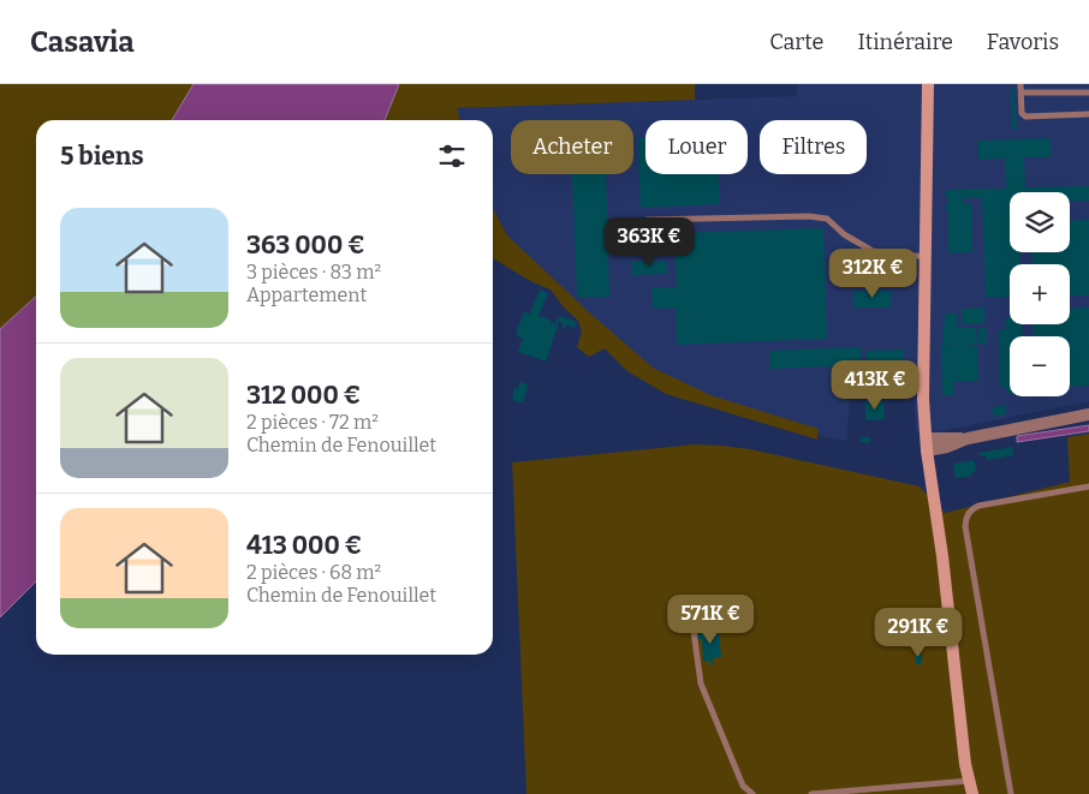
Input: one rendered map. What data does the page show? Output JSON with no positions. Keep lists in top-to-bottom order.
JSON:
{
  "page": {
    "header": "Casavia",
    "nav": ["Carte", "Itinéraire", "Favoris"],
    "chip": ["Acheter", "Louer", "Filtres"],
    "heading": "5 biens",
    "map_buttons": ["+", "−"],
    "list": [
      {
        "name": "363 000 €",
        "note": "3 pièces · 83 m² · Appartement"
      },
      {
        "name": "312 000 €",
        "note": "2 pièces · 72 m² · Chemin de Fenouillet"
      },
      {
        "name": "413 000 €",
        "note": "2 pièces · 68 m² · Chemin de Fenouillet"
      }
    ],
    "price": [
      "363K €",
      "312K €",
      "413K €",
      "571K €",
      "291K €"
    ]
  }
}
